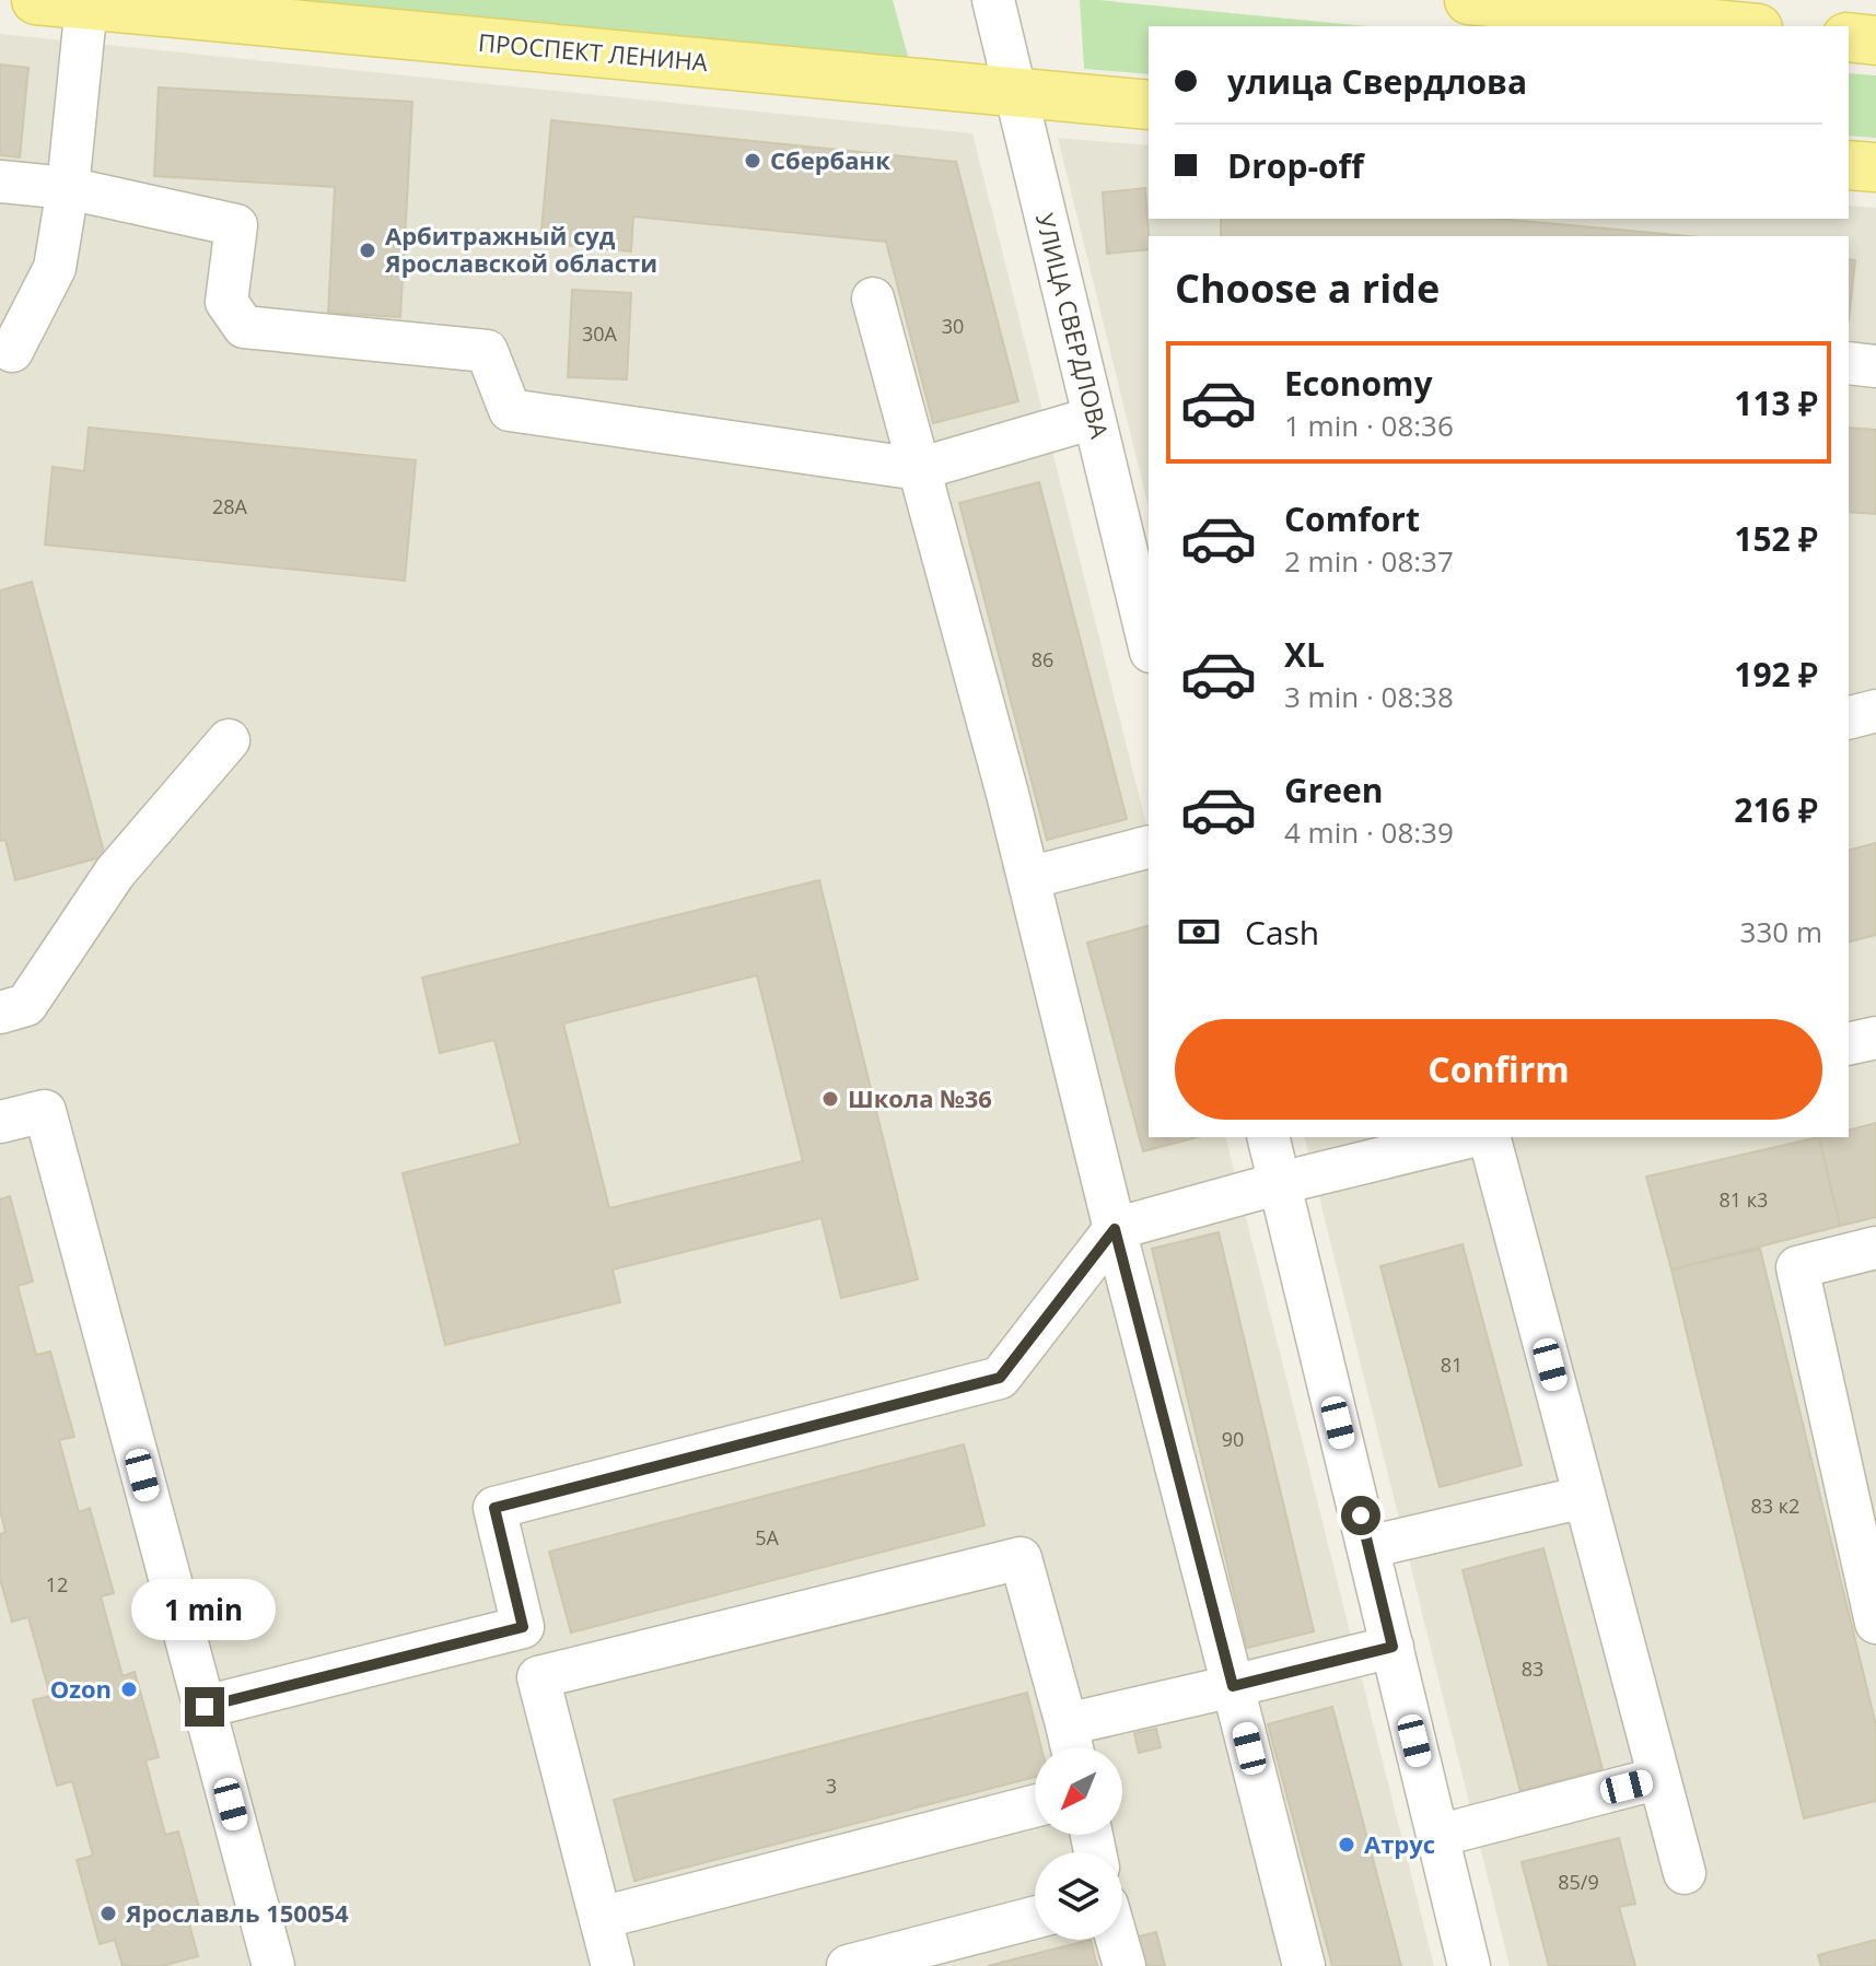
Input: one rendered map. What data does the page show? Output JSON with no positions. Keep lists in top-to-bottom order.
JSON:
{
  "streets": {
    "main road": ["ПРОСПЕКТ ЛЕНИНА"],
    "street": ["УЛИЦА СВЕРДЛОВА"]
  },
  "crossings": [
    ["ПРОСПЕКТ ЛЕНИНА", "УЛИЦА СВЕРДЛОВА"]
  ],
  "places": [
    "Сбербанк",
    "Арбитражный суд Ярославской области",
    "Школа №36",
    "Ozon",
    "Атрус",
    "Ярославль 150054"
  ],
  "house_numbers": [
    "30",
    "30А",
    "28А",
    "86",
    "81 к3",
    "81",
    "90",
    "83 к2",
    "5А",
    "12",
    "83",
    "3",
    "85/9"
  ],
  "north": "bottom left",
  "page": {
    "banner": ["улица Свердлова", "Drop-off"],
    "heading": "Choose a ride",
    "list": [
      {
        "name": "Economy",
        "note": "1 min · 08:36",
        "value": "113 ₽"
      },
      {
        "name": "Comfort",
        "note": "2 min · 08:37",
        "value": "152 ₽"
      },
      {
        "name": "XL",
        "note": "3 min · 08:38",
        "value": "192 ₽"
      },
      {
        "name": "Green",
        "note": "4 min · 08:39",
        "value": "216 ₽"
      }
    ],
    "pay": ["Cash", "330 m"],
    "buttons": "Confirm",
    "bubble": "1 min"
  }
}
